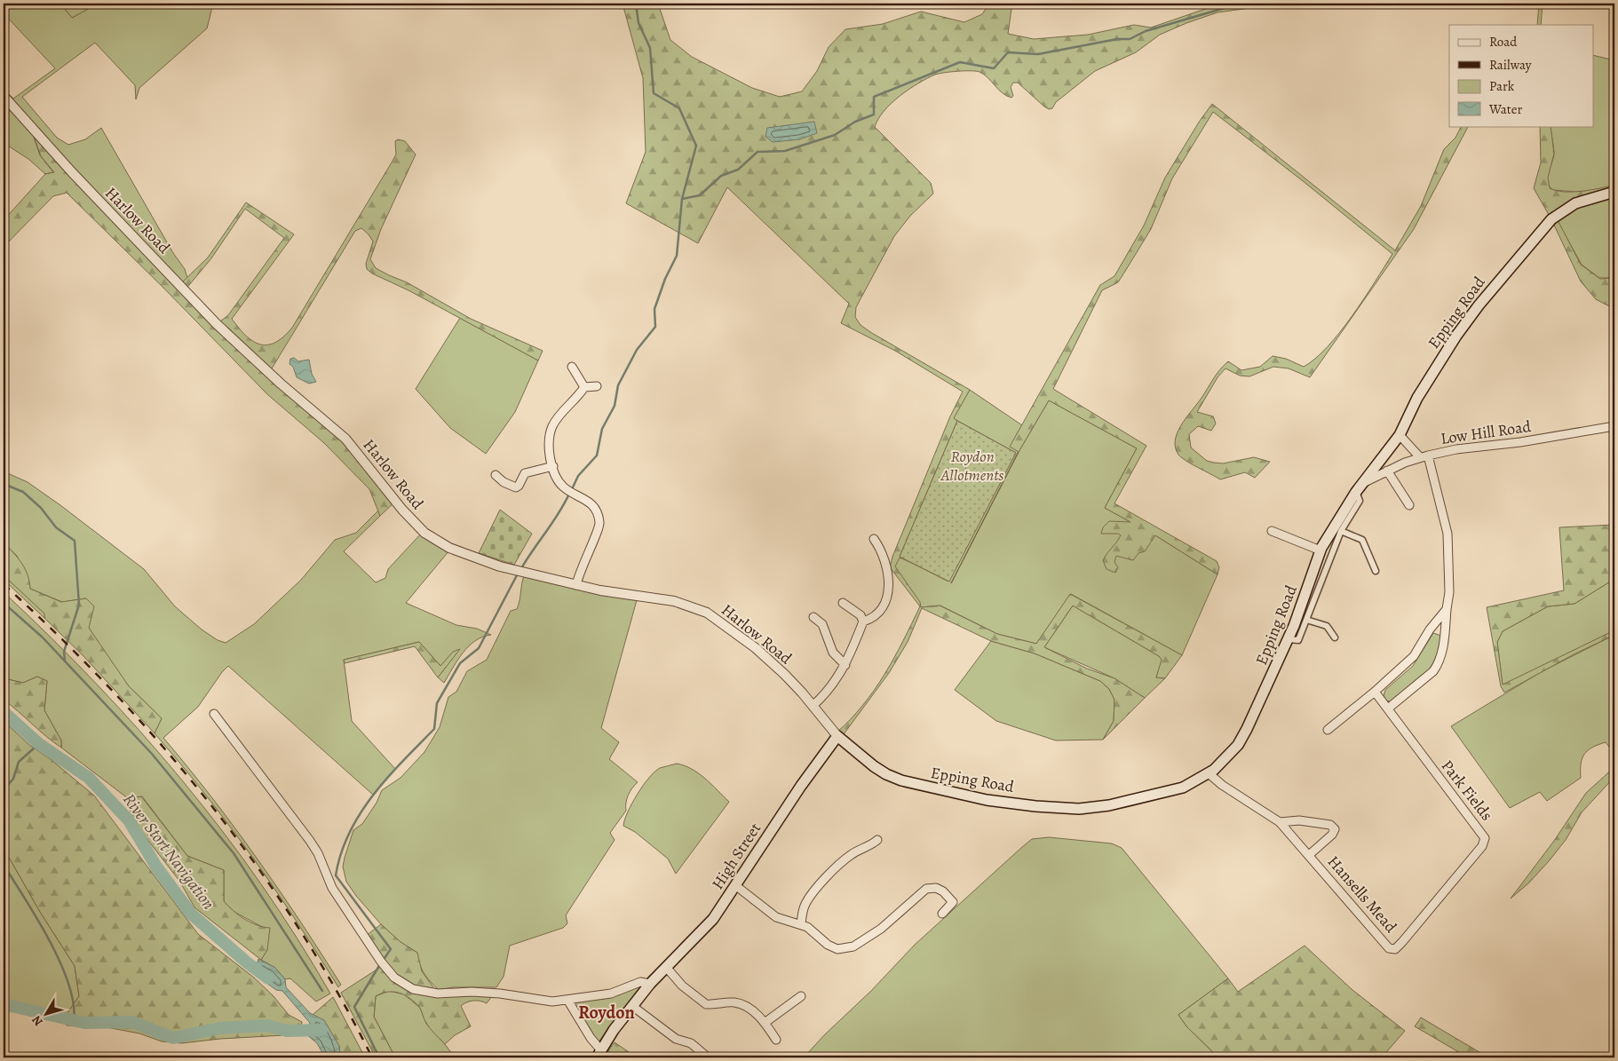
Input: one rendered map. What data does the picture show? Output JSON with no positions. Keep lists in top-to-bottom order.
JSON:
{
  "streets": {
    "main road": ["Epping Road", "High Street"],
    "street": [
      "Harlow Road",
      "Low Hill Road",
      "Park Fields",
      "Hansells Mead"
    ]
  },
  "crossings": [
    ["Harlow Road", "Epping Road"],
    ["Harlow Road", "High Street"],
    ["Epping Road", "Low Hill Road"],
    ["Epping Road", "High Street"],
    ["Epping Road", "Hansells Mead"],
    ["Park Fields", "Hansells Mead"]
  ],
  "districts": ["Roydon"],
  "water": ["River Stort Navigation"],
  "parks": ["Roydon Allotments"],
  "legend": [
    "Road",
    "Railway",
    "Park",
    "Water"
  ],
  "north": "bottom left"
}
